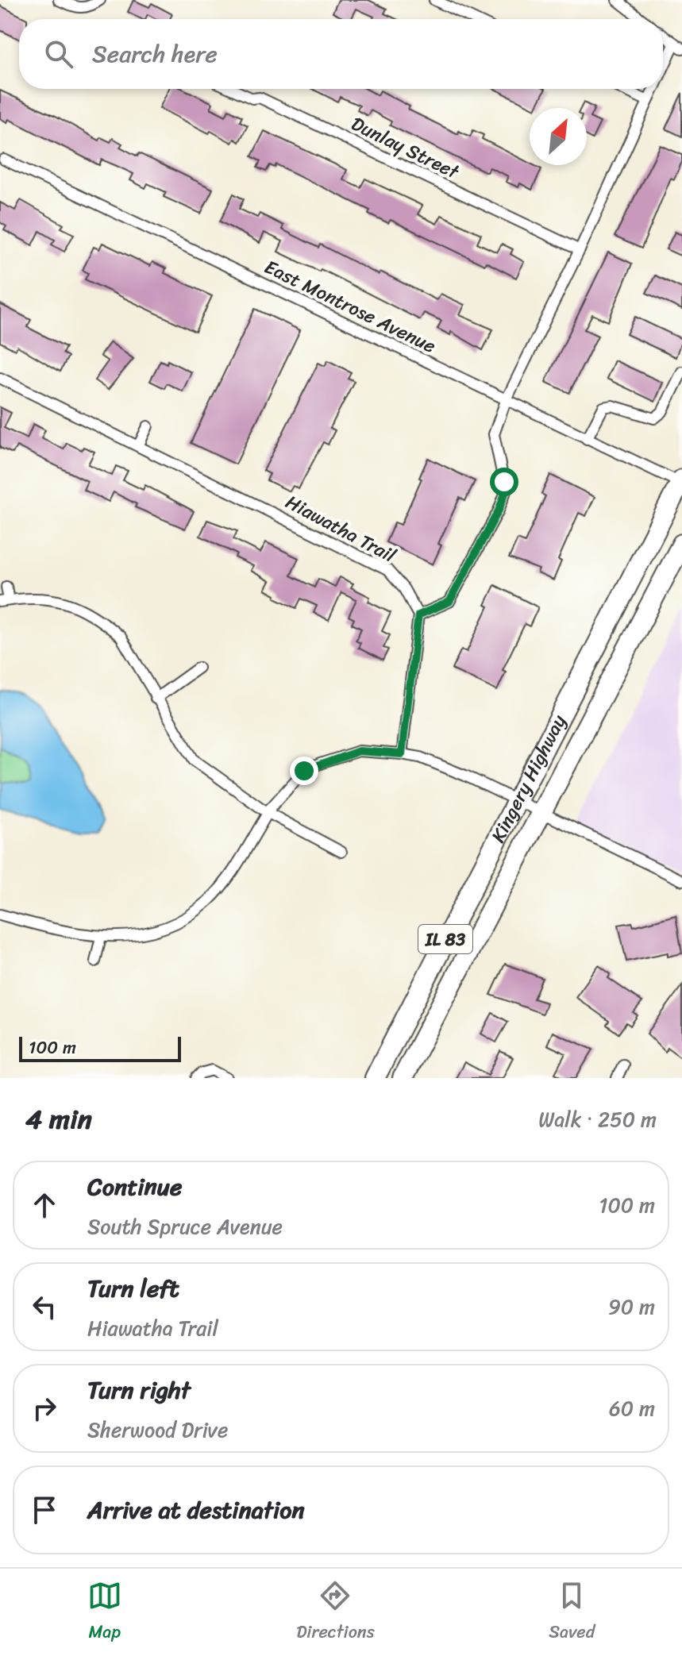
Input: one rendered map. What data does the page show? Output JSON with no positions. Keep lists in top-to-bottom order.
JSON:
{
  "streets": {
    "highway": ["Kingery Highway", "IL 83"],
    "street": ["Dunlay Street", "East Montrose Avenue", "Hiawatha Trail"]
  },
  "crossings": [
    ["East Montrose Avenue", "Kingery Highway"]
  ],
  "scale_bar": "100 m",
  "north": "top right",
  "page": {
    "search": "Search here",
    "scale": "100 m",
    "heading": ["4 min", "Walk · 250 m"],
    "list": [
      ["Continue", "South Spruce Avenue", "100 m"],
      ["Turn left", "Hiawatha Trail", "90 m"],
      ["Turn right", "Sherwood Drive", "60 m"],
      "Arrive at destination"
    ],
    "nav": ["Map", "Directions", "Saved"]
  }
}
